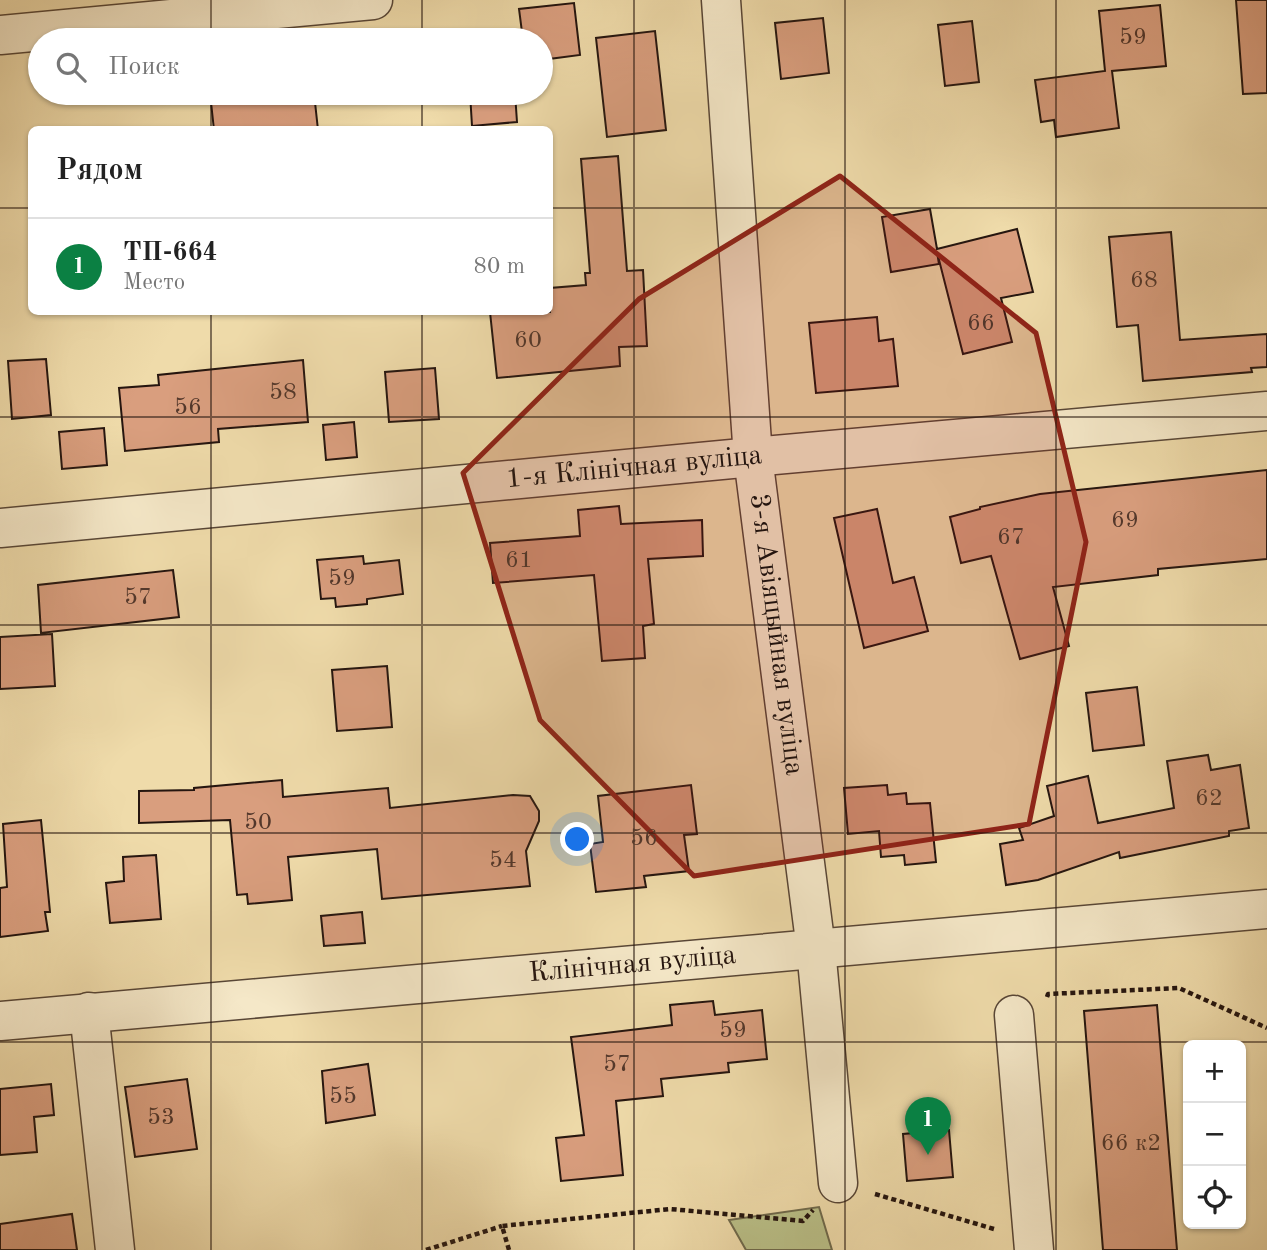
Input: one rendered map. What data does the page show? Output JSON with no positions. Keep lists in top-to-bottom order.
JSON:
{
  "streets": {
    "street": ["1-я Клінічная вуліца", "3-я Авіяцыйная вуліца", "Клінічная вуліца"]
  },
  "crossings": [
    ["1-я Клінічная вуліца", "3-я Авіяцыйная вуліца"],
    ["3-я Авіяцыйная вуліца", "Клінічная вуліца"]
  ],
  "house_numbers": [
    "59",
    "68",
    "66",
    "60",
    "58",
    "56",
    "69",
    "67",
    "61",
    "59",
    "57",
    "62",
    "50",
    "56",
    "54",
    "59",
    "57",
    "55",
    "53",
    "66 к2"
  ],
  "page": {
    "search": "Поиск",
    "heading": "Рядом",
    "list": [
      {
        "mark": "1",
        "name": "ТП-664",
        "note": "Место",
        "value": "80 m"
      }
    ],
    "map_buttons": ["+", "−"],
    "pins": "1"
  }
}
